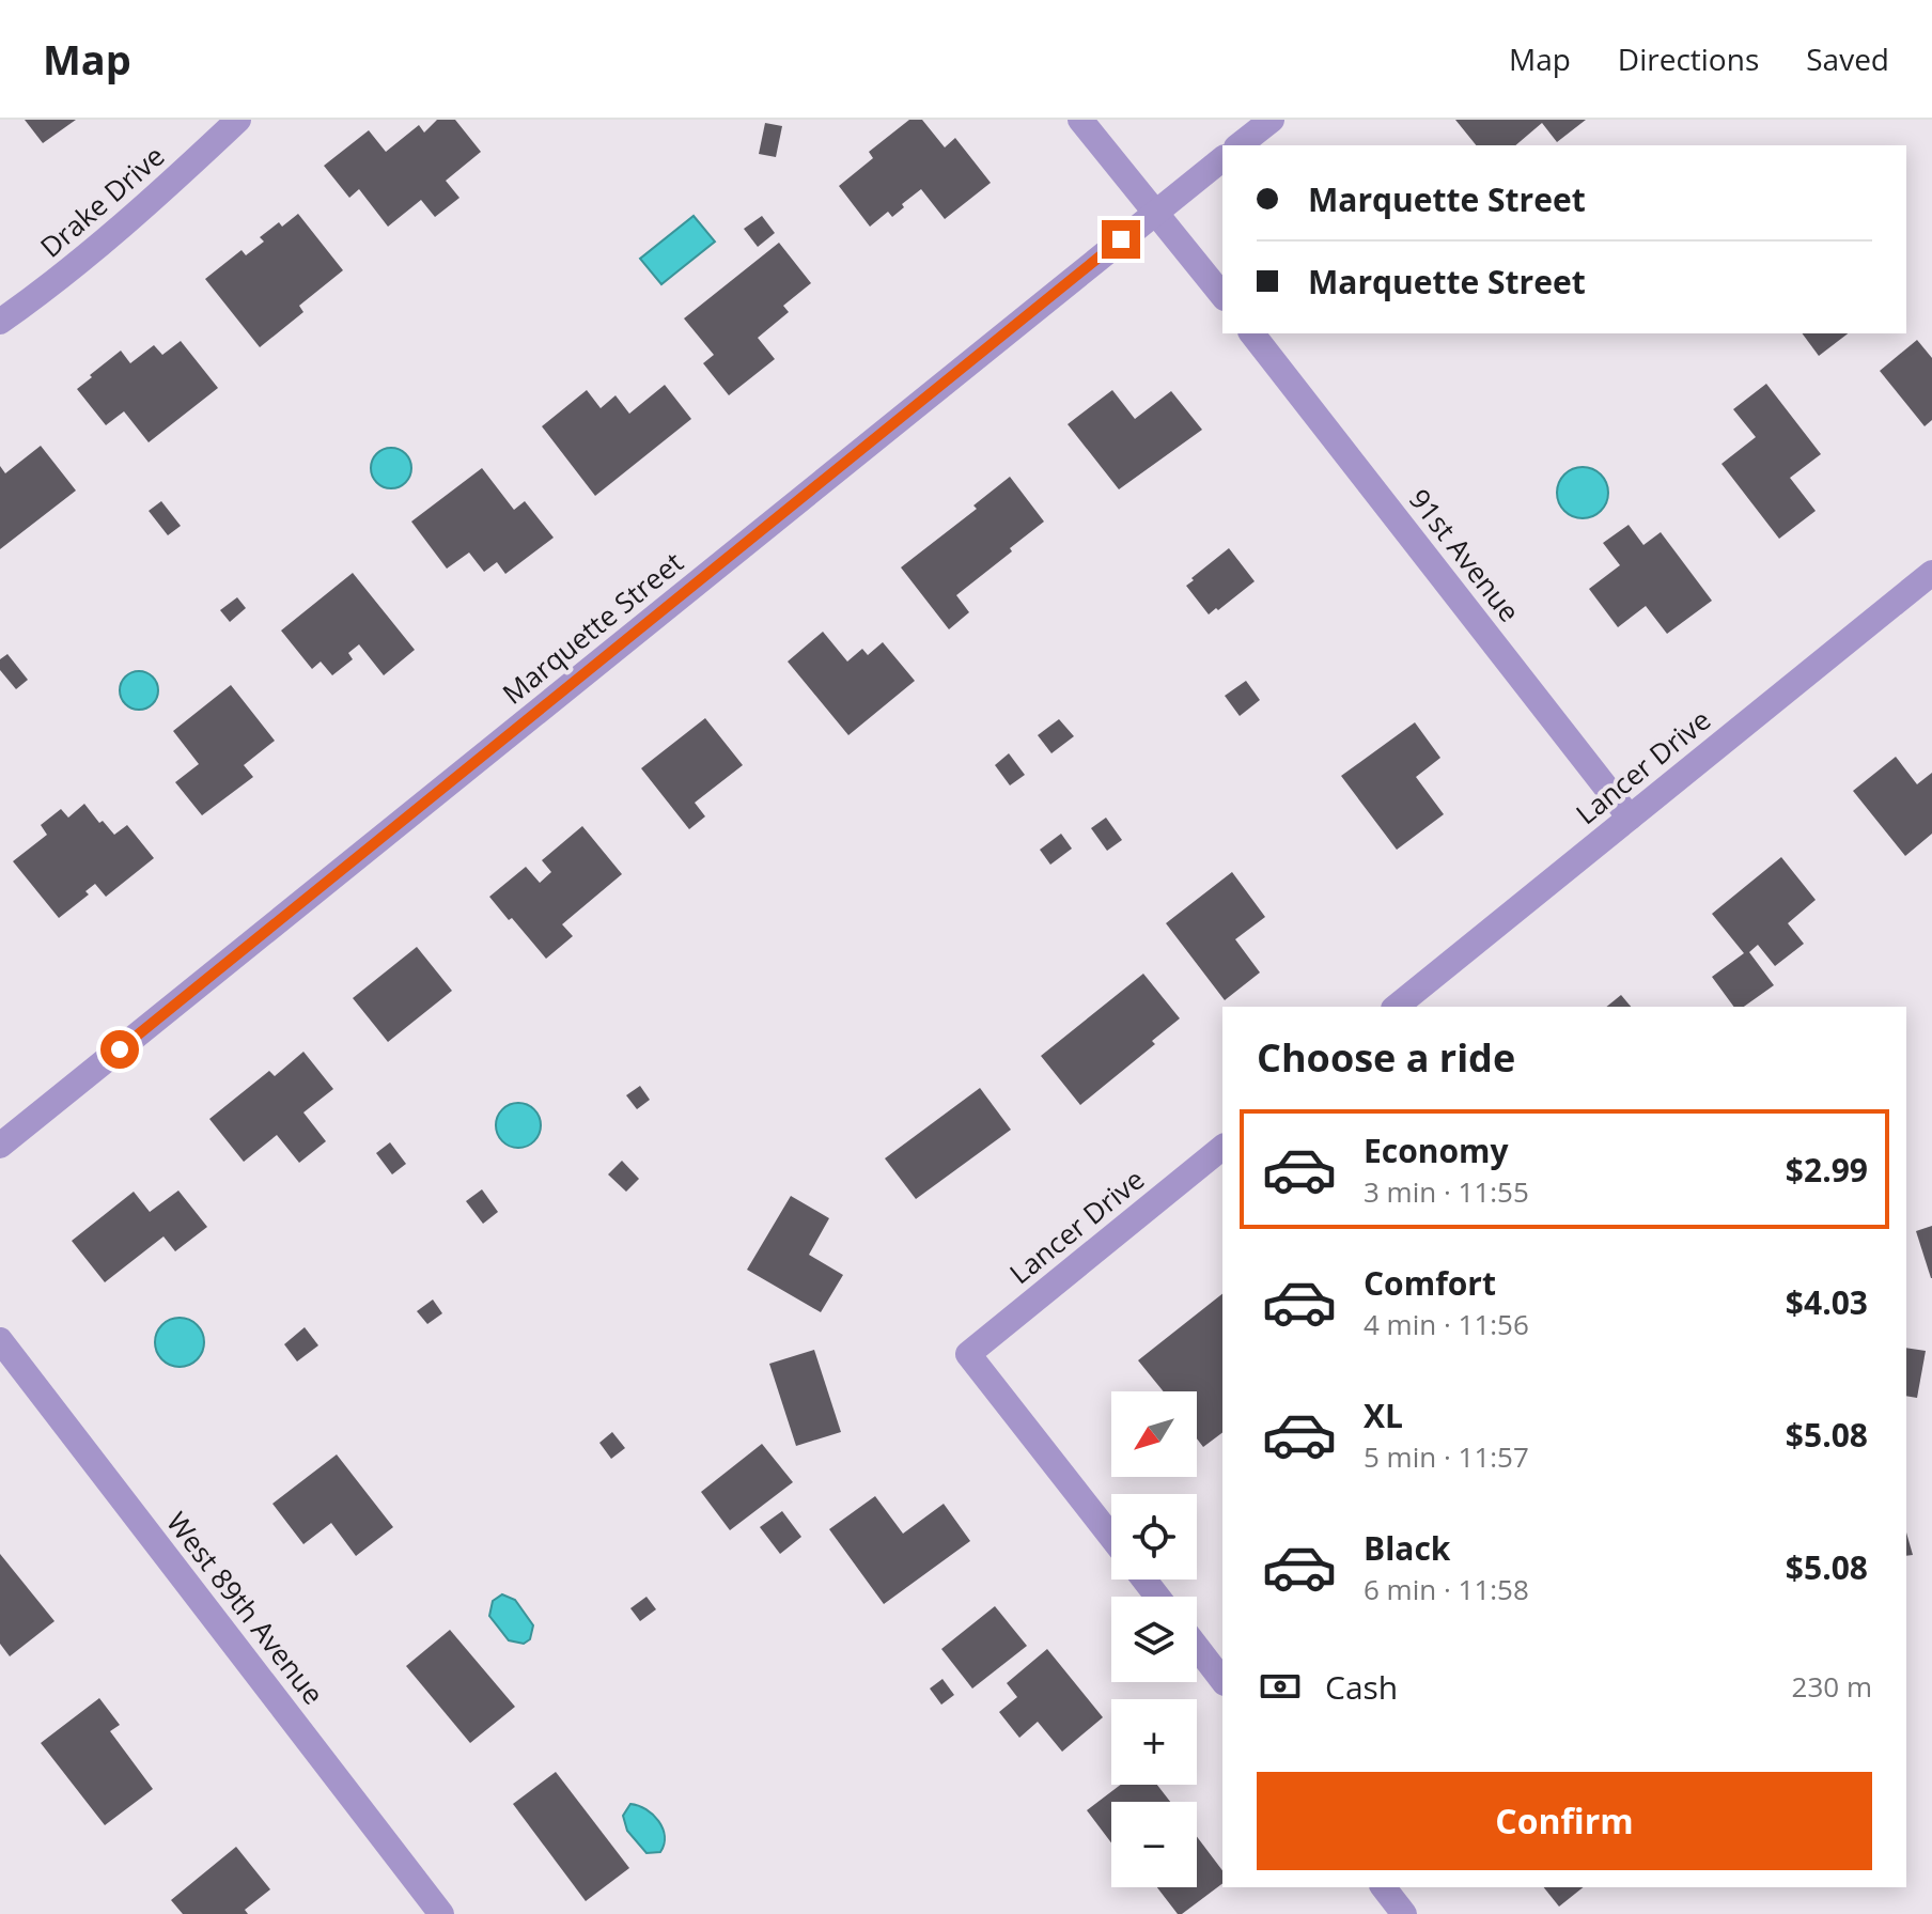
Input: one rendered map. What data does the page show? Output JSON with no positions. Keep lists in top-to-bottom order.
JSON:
{
  "streets": {
    "street": [
      "Drake Drive",
      "91st Avenue",
      "Marquette Street",
      "Lancer Drive",
      "West 89th Avenue"
    ]
  },
  "crossings": [
    ["91st Avenue", "Lancer Drive"]
  ],
  "north": "bottom left",
  "page": {
    "header": "Map",
    "nav": ["Map", "Directions", "Saved"],
    "banner": ["Marquette Street", "Marquette Street"],
    "heading": "Choose a ride",
    "list": [
      {
        "name": "Economy",
        "note": "3 min · 11:55",
        "value": "$2.99"
      },
      {
        "name": "Comfort",
        "note": "4 min · 11:56",
        "value": "$4.03"
      },
      {
        "name": "XL",
        "note": "5 min · 11:57",
        "value": "$5.08"
      },
      {
        "name": "Black",
        "note": "6 min · 11:58",
        "value": "$5.08"
      }
    ],
    "map_buttons": ["+", "−"],
    "pay": ["Cash", "230 m"],
    "buttons": "Confirm"
  }
}
